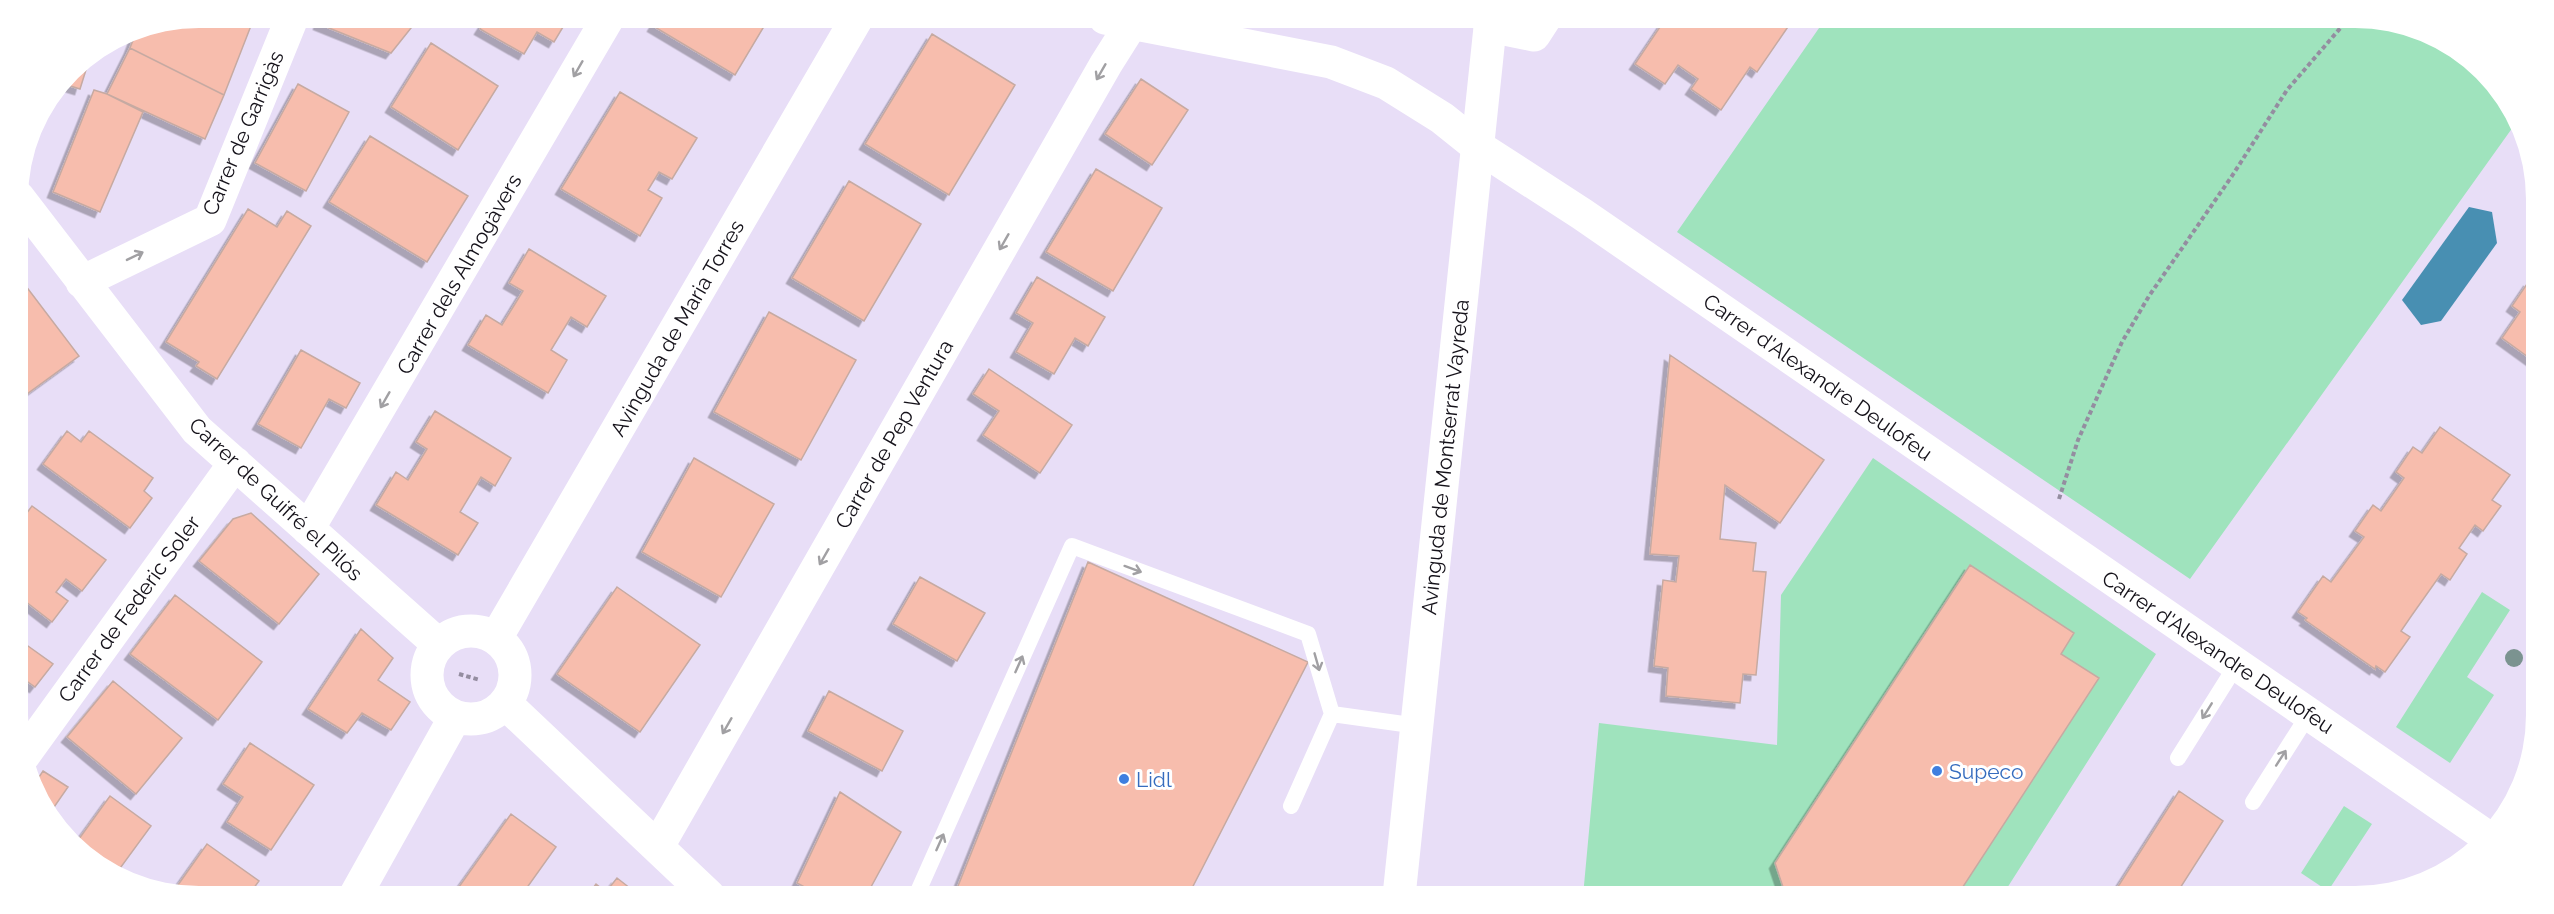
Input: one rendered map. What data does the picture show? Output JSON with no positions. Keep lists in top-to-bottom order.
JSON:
{
  "streets": {
    "street": [
      "Carrer de Garrigàs",
      "Carrer dels Almogàvers",
      "Avinguda de Maria Torres",
      "Carrer d'Alexandre Deulofeu",
      "Carrer de Pep Ventura",
      "Avinguda de Montserrat Vayreda",
      "Carrer de Guifré el Pilós",
      "Carrer de Federic Soler"
    ]
  },
  "crossings": [
    ["Carrer de Garrigàs", "Carrer de Guifré el Pilós"],
    ["Carrer dels Almogàvers", "Carrer de Guifré el Pilós"],
    ["Avinguda de Maria Torres", "Carrer de Guifré el Pilós"],
    ["Carrer d'Alexandre Deulofeu", "Avinguda de Montserrat Vayreda"],
    ["Carrer de Guifré el Pilós", "Carrer de Federic Soler"]
  ],
  "one_way": ["Carrer de Garrigàs", "Carrer dels Almogàvers", "Carrer de Pep Ventura"],
  "places": ["Supeco", "Lidl"]
}
